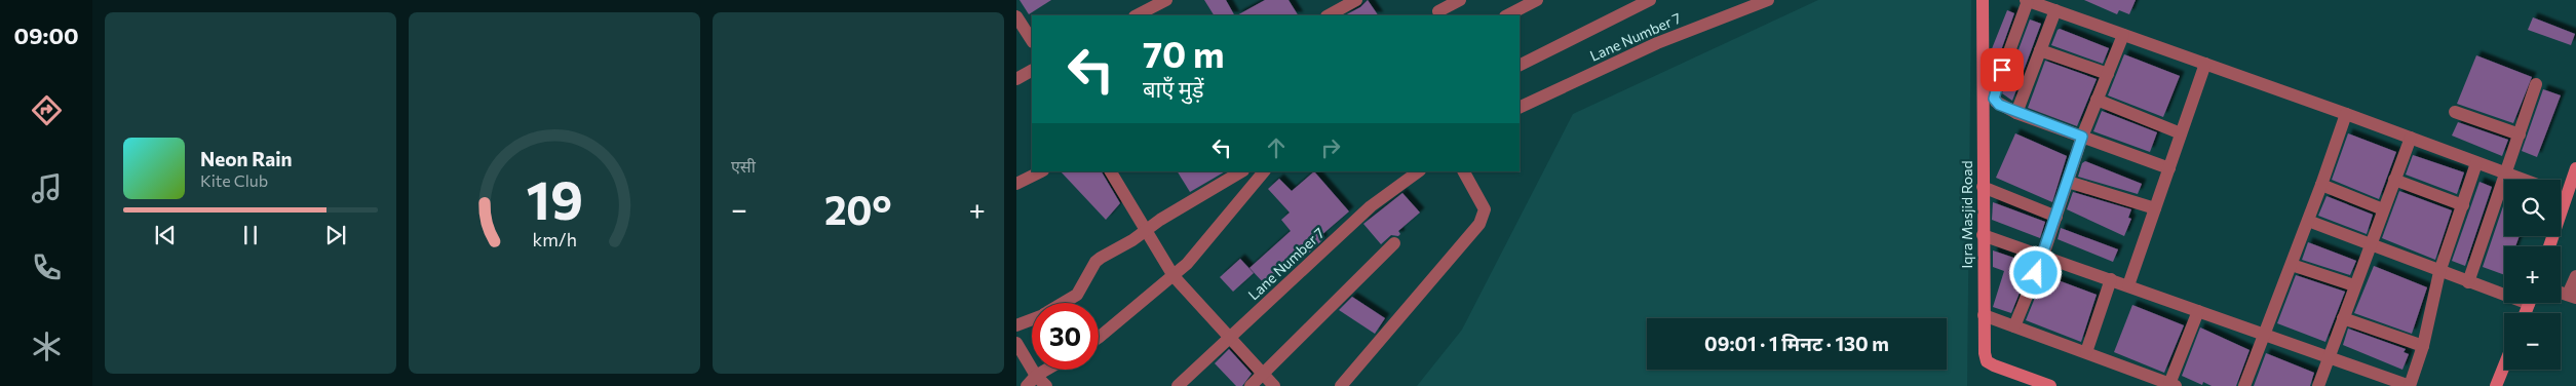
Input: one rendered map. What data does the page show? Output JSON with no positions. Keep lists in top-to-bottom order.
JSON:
{
  "streets": {
    "street": ["Lane Number 7", "Iqra Masjid Road"]
  },
  "page": {
    "tabs": "09:00",
    "tile": "एसी",
    "turn": ["70 m", "बाएँ मुड़ें"],
    "song": ["Neon Rain", "Kite Club"],
    "map_buttons": ["+", "−"],
    "heat": ["−", "20°", "+"],
    "limit": "30",
    "trip": "09:01 · 1 मिनट · 130 m",
    "gauge": ["19", "km/h"]
  }
}
